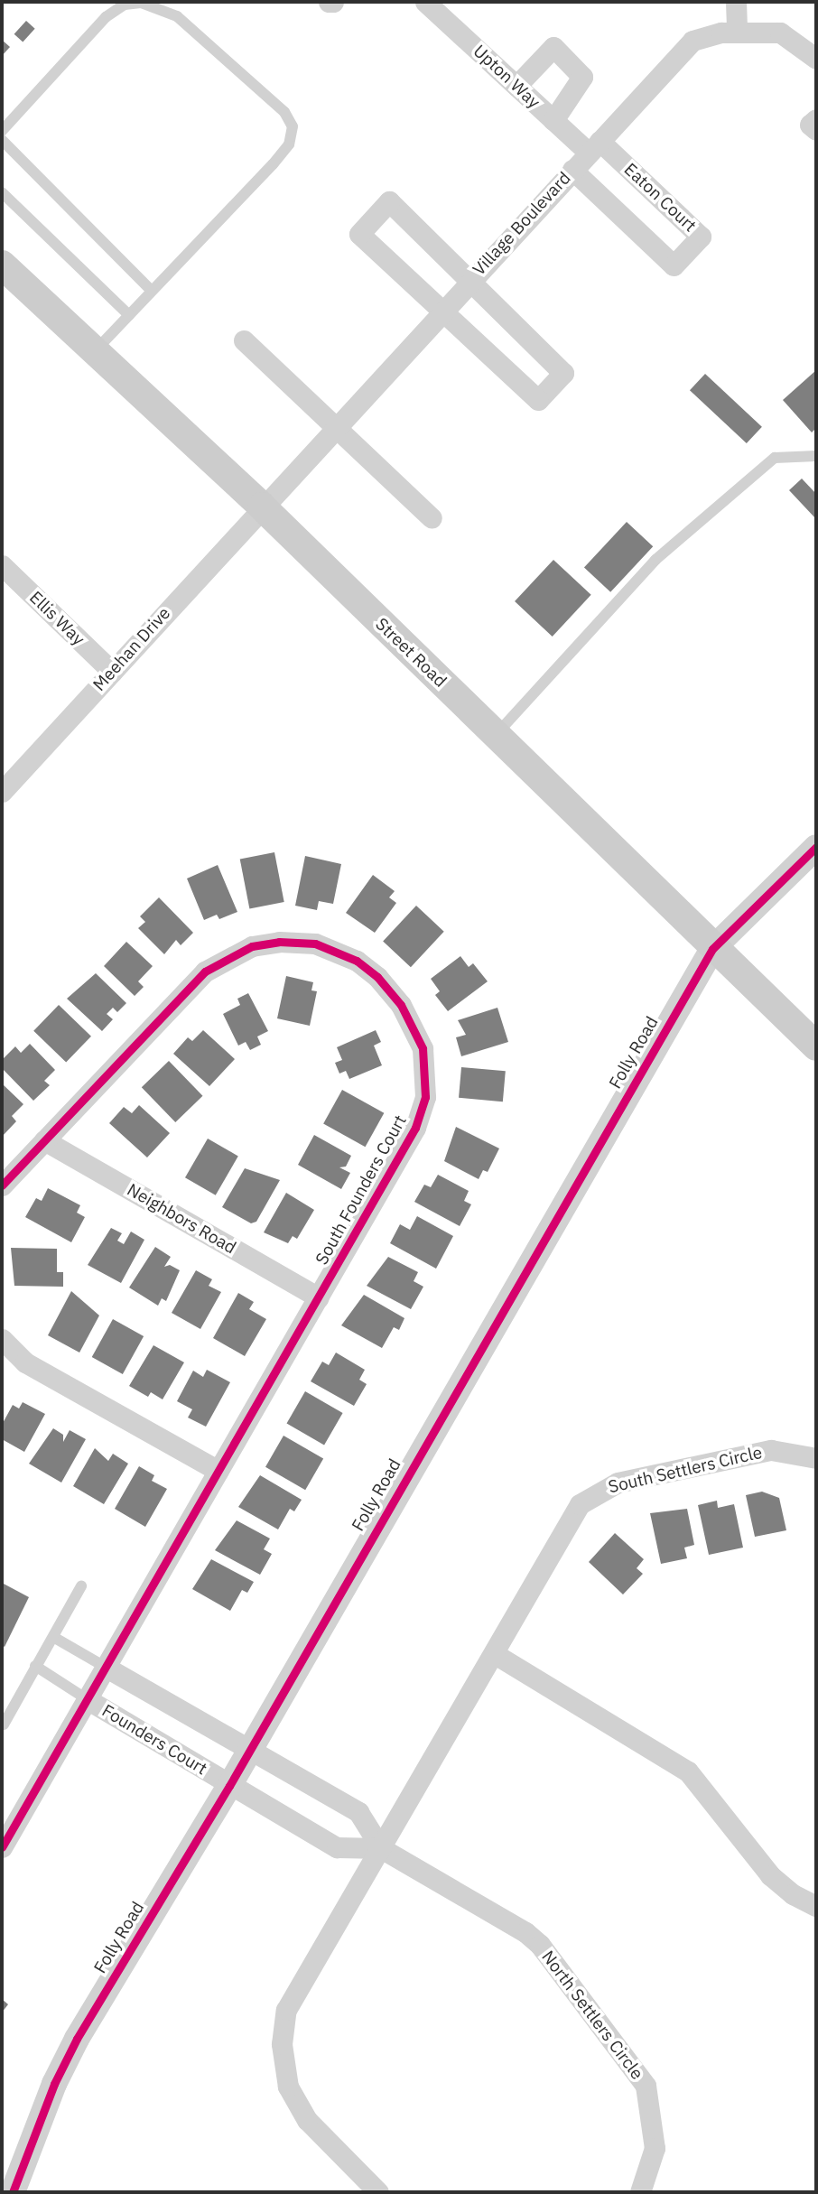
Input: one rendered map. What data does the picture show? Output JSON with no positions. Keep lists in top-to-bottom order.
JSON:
{
  "streets": {
    "main road": ["Street Road"],
    "street": [
      "Upton Way",
      "Eaton Court",
      "Village Boulevard",
      "Ellis Way",
      "Meehan Drive",
      "Folly Road",
      "South Founders Court",
      "Neighbors Road",
      "South Settlers Circle",
      "Founders Court",
      "North Settlers Circle"
    ]
  },
  "crossings": [
    ["Upton Way", "Eaton Court"],
    ["Upton Way", "Village Boulevard"],
    ["Eaton Court", "Village Boulevard"],
    ["Village Boulevard", "Meehan Drive"],
    ["Village Boulevard", "Street Road"],
    ["Ellis Way", "Meehan Drive"],
    ["Meehan Drive", "Street Road"],
    ["Street Road", "Folly Road"],
    ["Folly Road", "Founders Court"],
    ["Folly Road", "North Settlers Circle"],
    ["South Founders Court", "Neighbors Road"],
    ["South Founders Court", "Founders Court"],
    ["South Settlers Circle", "North Settlers Circle"],
    ["Founders Court", "North Settlers Circle"]
  ]
}
